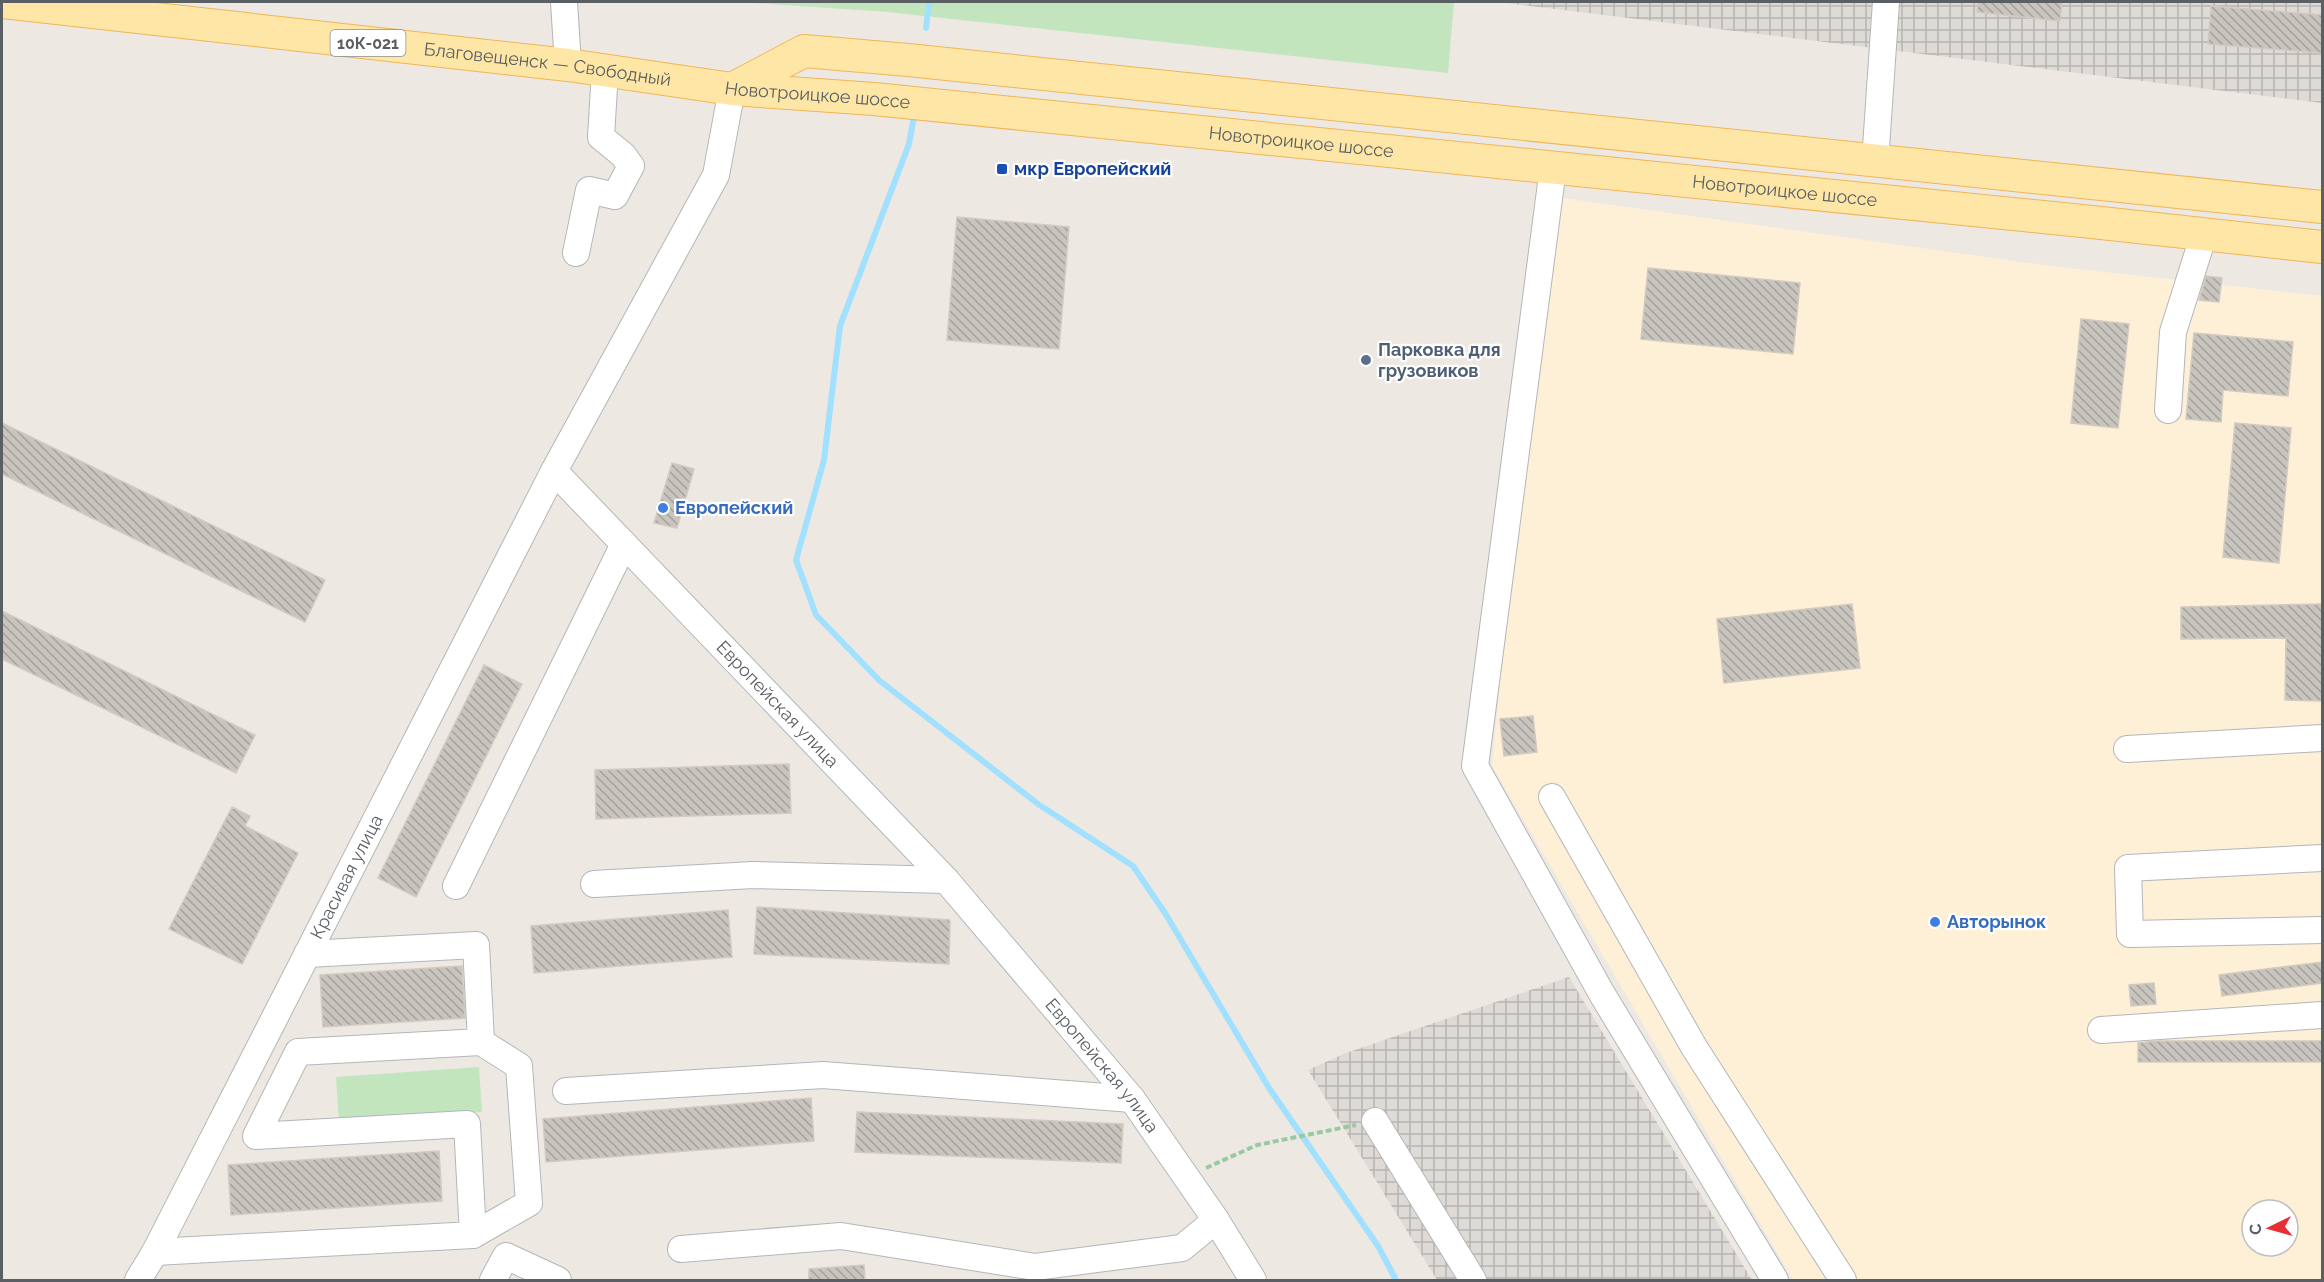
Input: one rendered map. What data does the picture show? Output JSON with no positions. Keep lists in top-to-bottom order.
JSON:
{
  "streets": {
    "main road": ["10К-021", "Благовещенск — Свободный", "Новотроицкое шоссе"],
    "street": ["Европейская улица", "Красивая улица"]
  },
  "crossings": [
    ["Благовещенск — Свободный", "Новотроицкое шоссе"],
    ["Европейская улица", "Красивая улица"]
  ],
  "places": {
    "transit": ["мкр Европейский"],
    "other": ["Парковка для грузовиков", "Европейский", "Авторынок"]
  },
  "north": "left"
}
